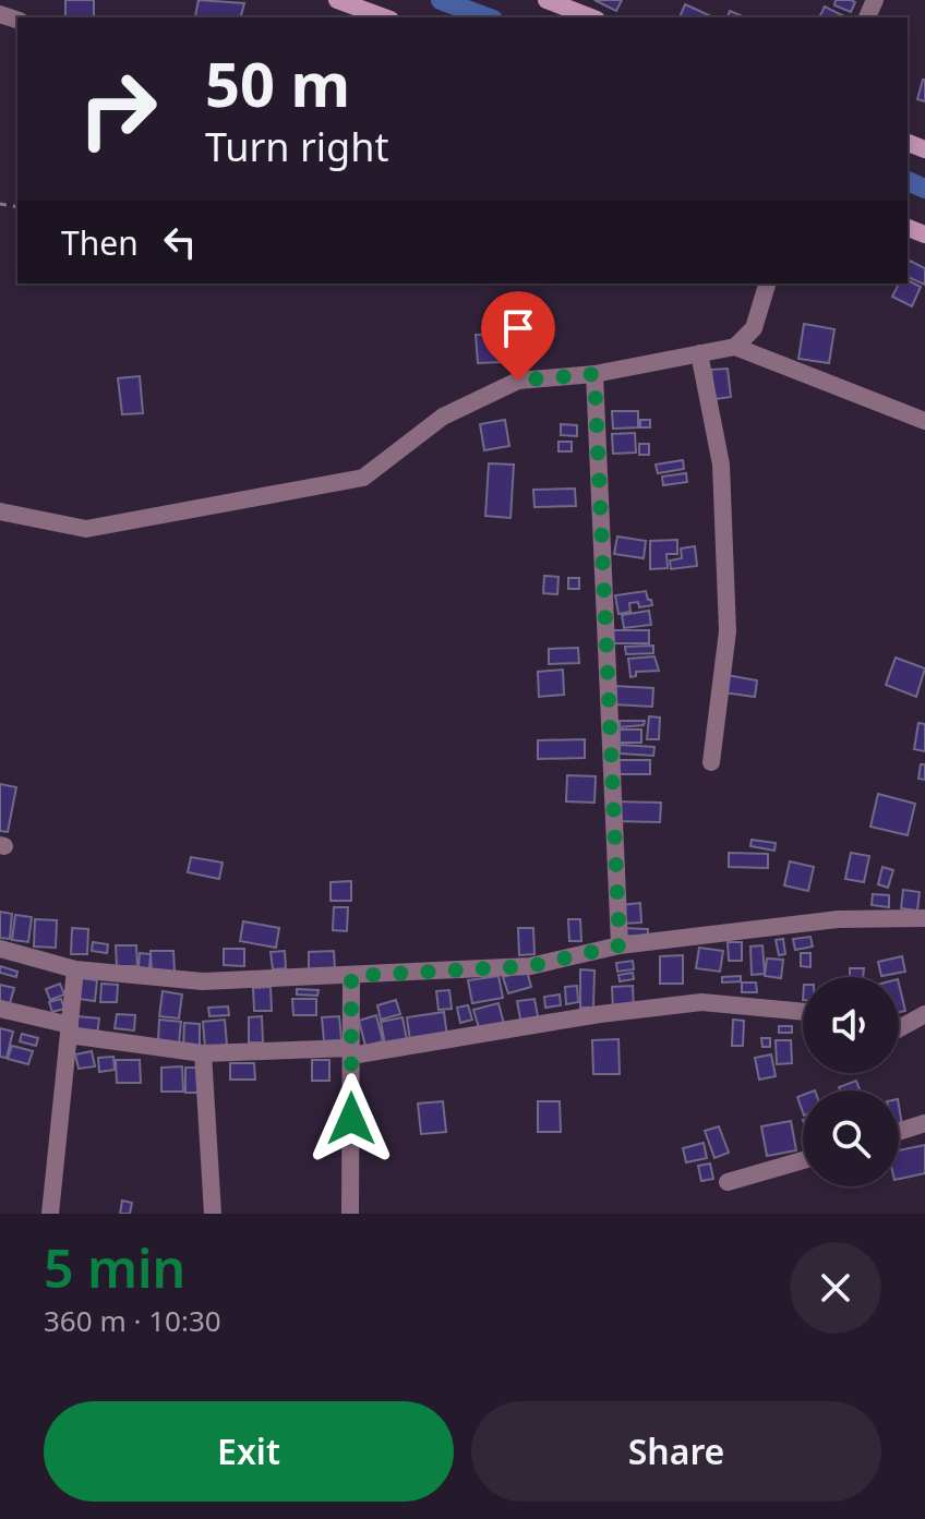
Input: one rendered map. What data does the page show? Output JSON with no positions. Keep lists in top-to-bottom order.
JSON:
{
  "page": {
    "turn": ["50 m", "Turn right"],
    "then": "Then",
    "heading": ["5 min", "360 m · 10:30"],
    "buttons": ["Exit", "Share"]
  }
}
